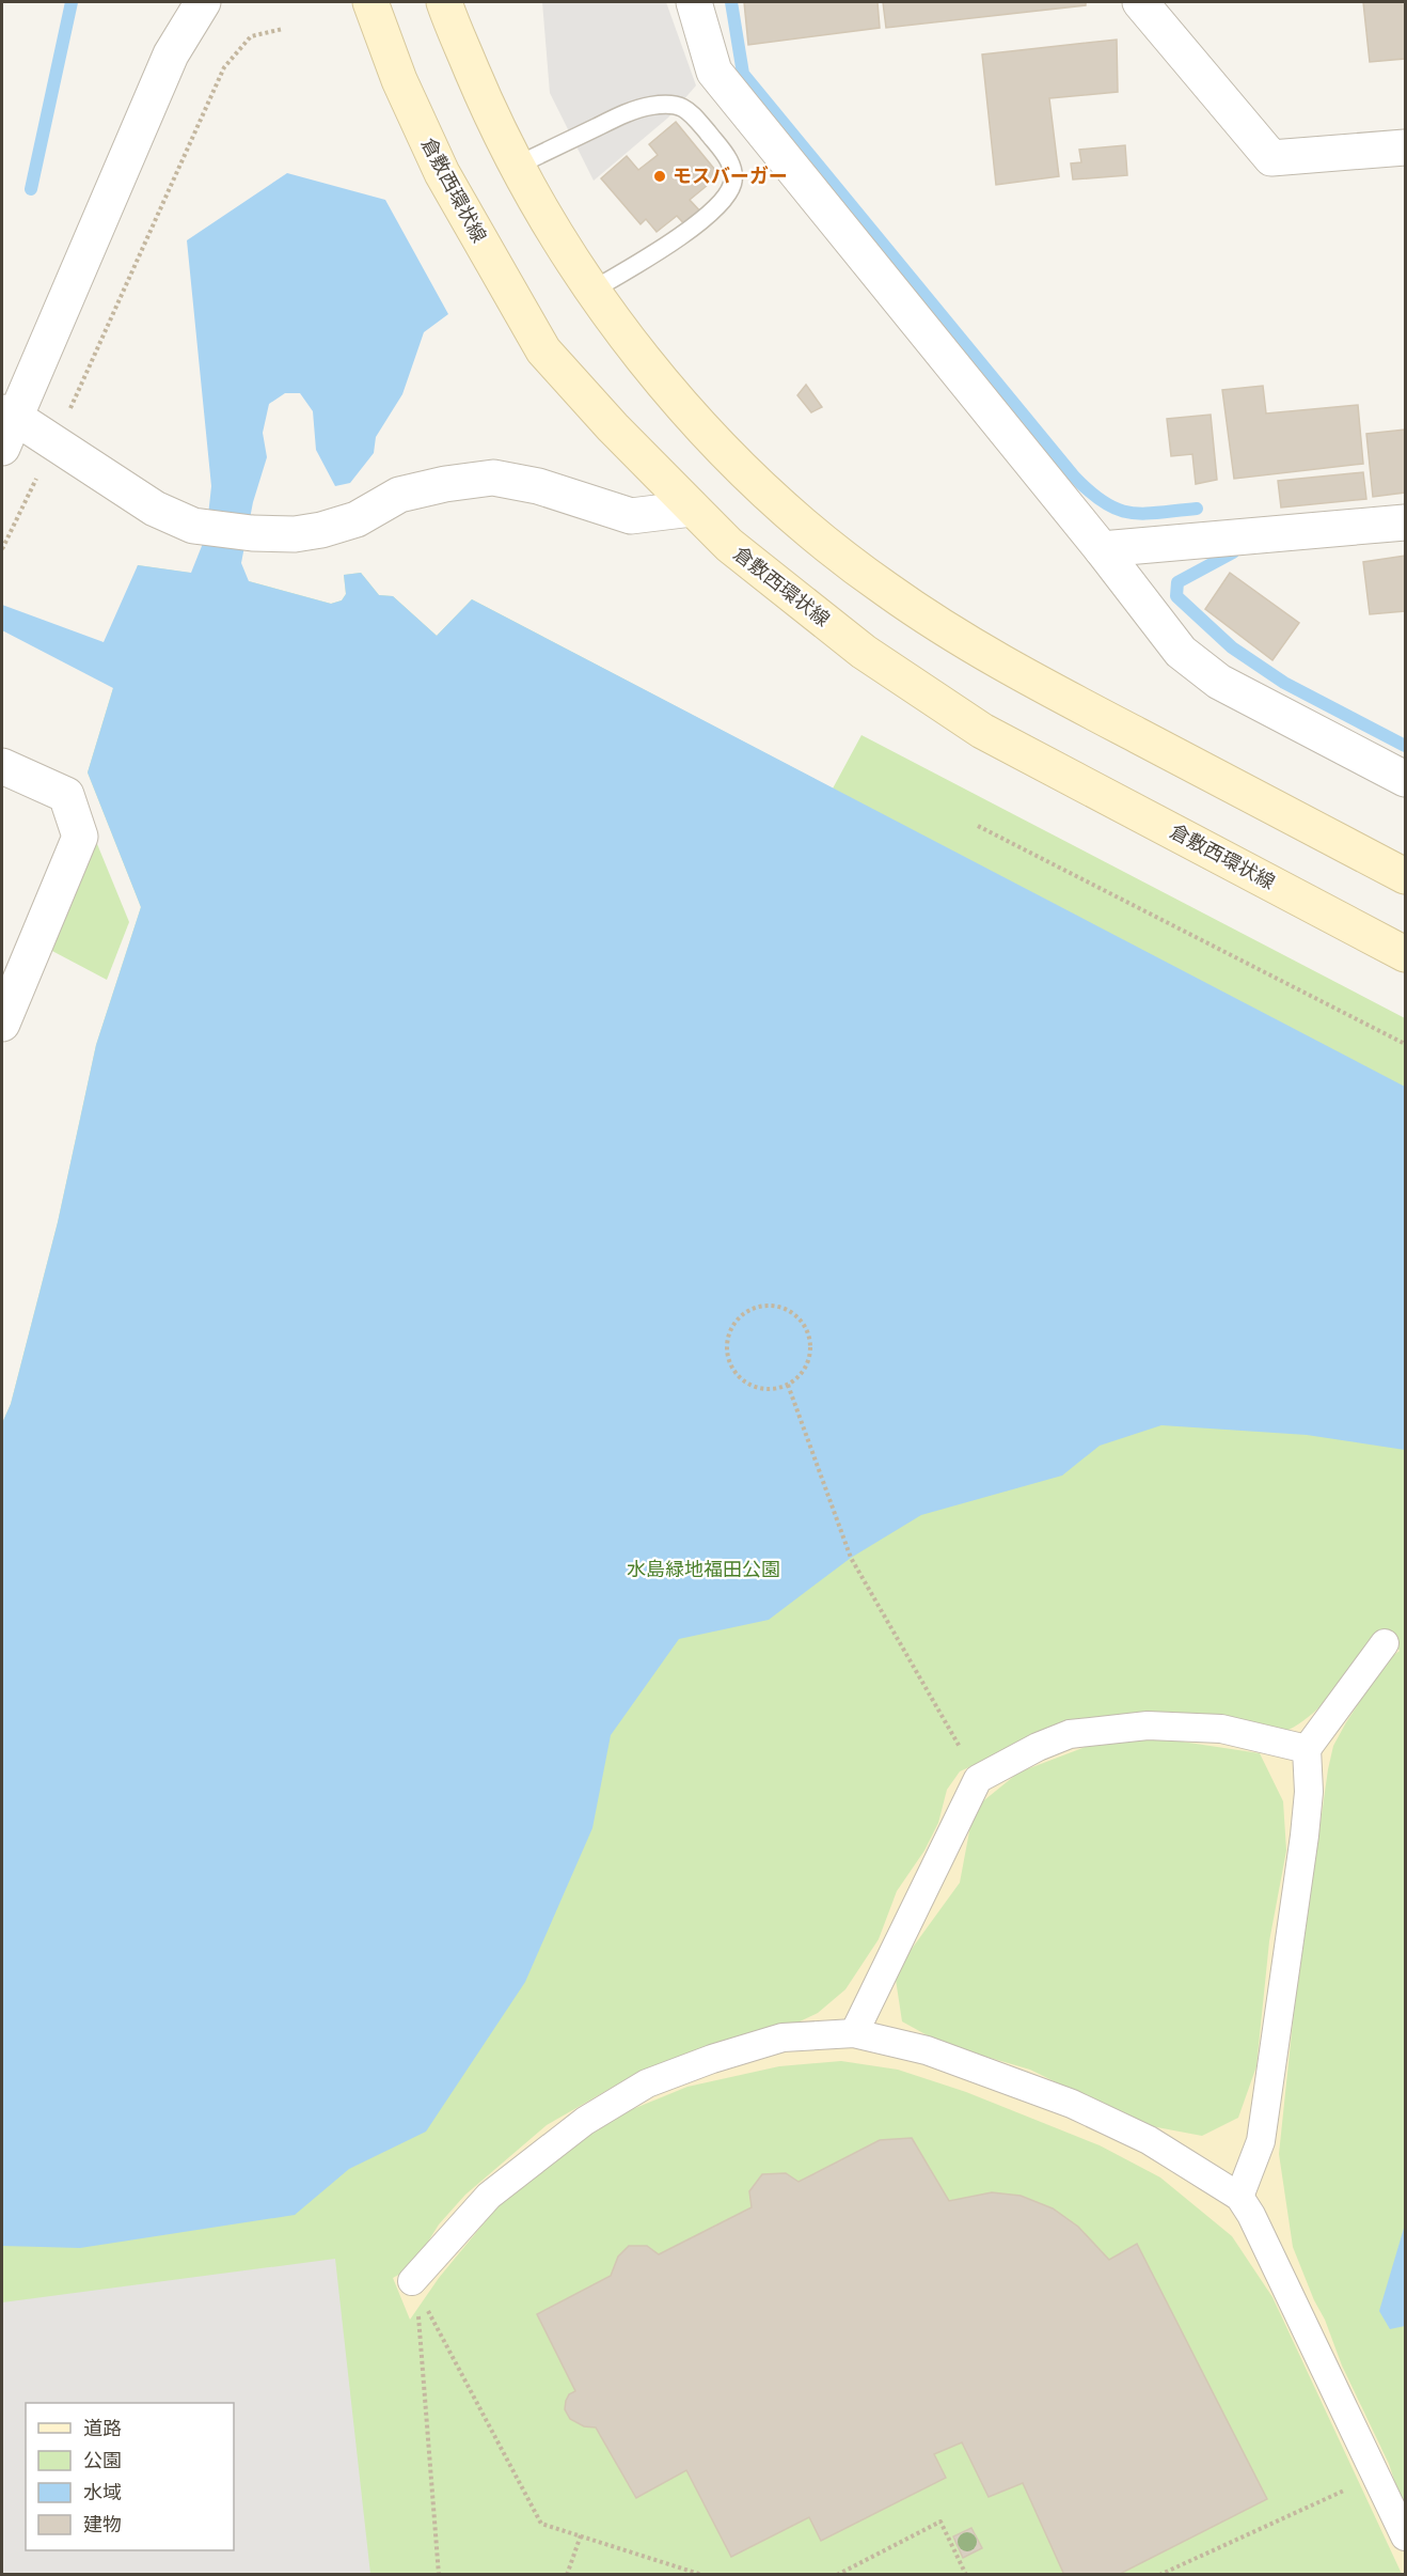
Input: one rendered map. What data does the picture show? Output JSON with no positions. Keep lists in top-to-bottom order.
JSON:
{
  "streets": {
    "main road": ["倉敷西環状線"]
  },
  "parks": ["水島緑地福田公園"],
  "places": ["モスバーガー"],
  "legend": [
    "道路",
    "公園",
    "水域",
    "建物"
  ]
}
